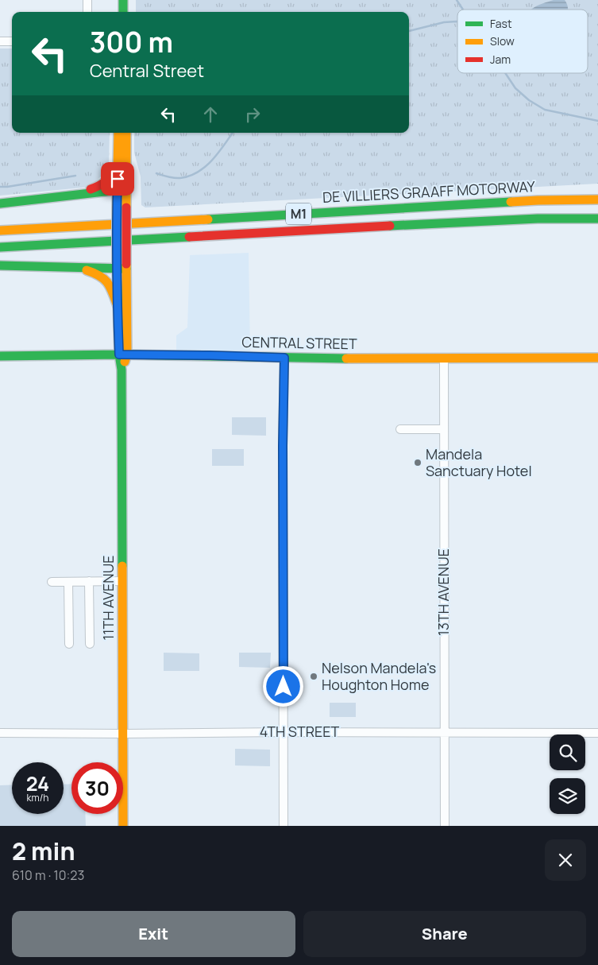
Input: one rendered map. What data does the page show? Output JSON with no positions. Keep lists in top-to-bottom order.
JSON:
{
  "streets": {
    "main road": [
      "DE VILLIERS GRAAFF MOTORWAY",
      "M1",
      "CENTRAL STREET",
      "11TH AVENUE"
    ],
    "street": ["13TH AVENUE", "4TH STREET"]
  },
  "crossings": [
    ["CENTRAL STREET", "13TH AVENUE"],
    ["CENTRAL STREET", "11TH AVENUE"],
    ["13TH AVENUE", "4TH STREET"],
    ["11TH AVENUE", "4TH STREET"]
  ],
  "places": ["Mandela Sanctuary Hotel", "Nelson Mandela's Houghton Home"],
  "legend": ["Fast", "Slow", "Jam"],
  "page": {
    "turn": ["300 m", "Central Street"],
    "speed": "24 km/h",
    "limit": "30",
    "heading": ["2 min", "610 m · 10:23"],
    "buttons": ["Exit", "Share"]
  }
}
